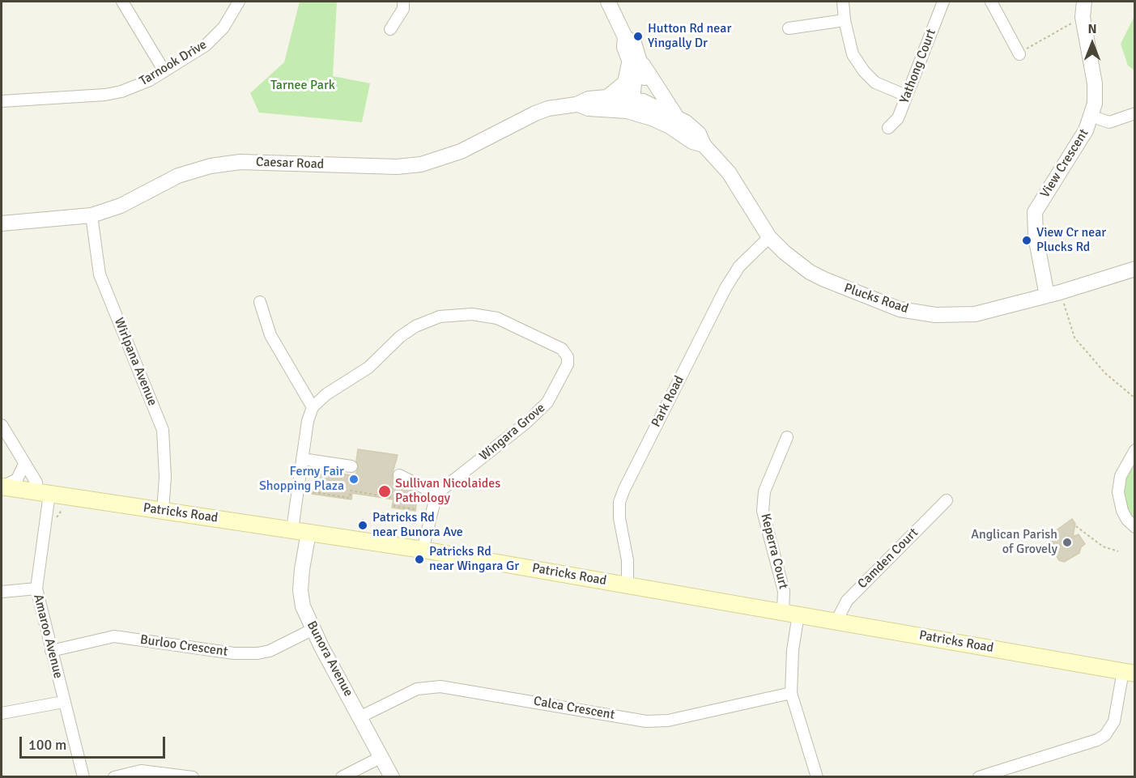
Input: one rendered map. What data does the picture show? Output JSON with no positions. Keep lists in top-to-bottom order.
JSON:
{
  "streets": {
    "main road": ["Patricks Road"],
    "street": [
      "Tarnook Drive",
      "Yathong Court",
      "Caesar Road",
      "View Crescent",
      "Plucks Road",
      "Wirlpana Avenue",
      "Park Road",
      "Wingara Grove",
      "Keperra Court",
      "Camden Court",
      "Amaroo Avenue",
      "Burloo Crescent",
      "Bunora Avenue",
      "Calca Crescent"
    ]
  },
  "crossings": [
    ["Caesar Road", "Plucks Road"],
    ["Caesar Road", "Wirlpana Avenue"],
    ["View Crescent", "Plucks Road"],
    ["Plucks Road", "Park Road"],
    ["Wirlpana Avenue", "Patricks Road"],
    ["Park Road", "Patricks Road"],
    ["Patricks Road", "Keperra Court"],
    ["Patricks Road", "Camden Court"],
    ["Patricks Road", "Amaroo Avenue"],
    ["Patricks Road", "Bunora Avenue"],
    ["Keperra Court", "Calca Crescent"],
    ["Amaroo Avenue", "Burloo Crescent"],
    ["Burloo Crescent", "Bunora Avenue"],
    ["Bunora Avenue", "Calca Crescent"]
  ],
  "parks": ["Tarnee Park"],
  "places": [
    "Hutton Rd near Yingally Dr",
    "View Cr near Plucks Rd",
    "Ferny Fair Shopping Plaza",
    "Sullivan Nicolaides Pathology",
    "Patricks Rd near Bunora Ave",
    "Anglican Parish of Grovely",
    "Patricks Rd near Wingara Gr"
  ],
  "scale_bar": "100 m",
  "north": "top"
}
